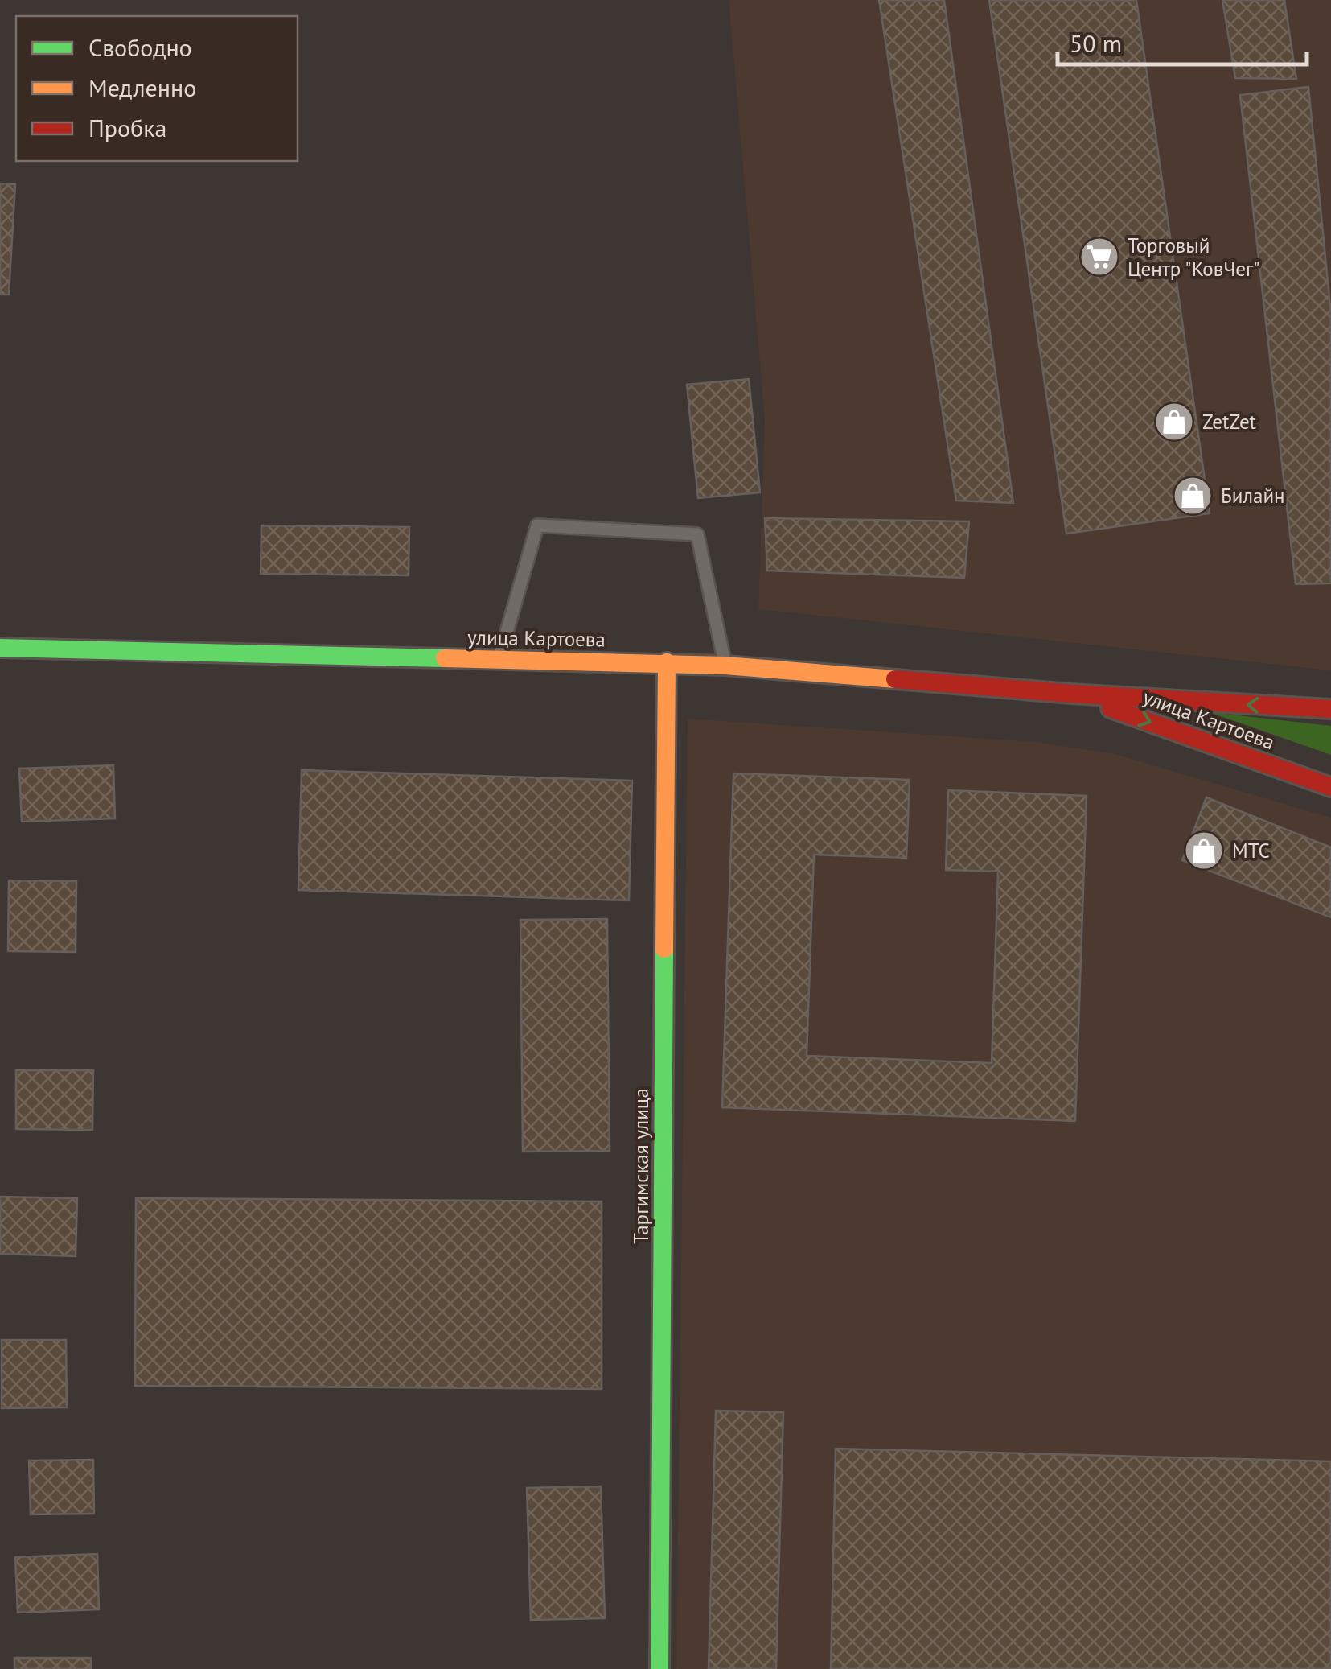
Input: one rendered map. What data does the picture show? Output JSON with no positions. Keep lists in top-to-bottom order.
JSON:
{
  "streets": {
    "main road": ["улица Картоева", "Таргимская улица"]
  },
  "crossings": [
    ["улица Картоева", "Таргимская улица"]
  ],
  "places": {
    "supermarket": ["Торговый Центр \"КовЧег\""],
    "shop": ["ZetZet", "Билайн", "МТС"]
  },
  "legend": ["Свободно", "Медленно", "Пробка"],
  "scale_bar": "50 m"
}
